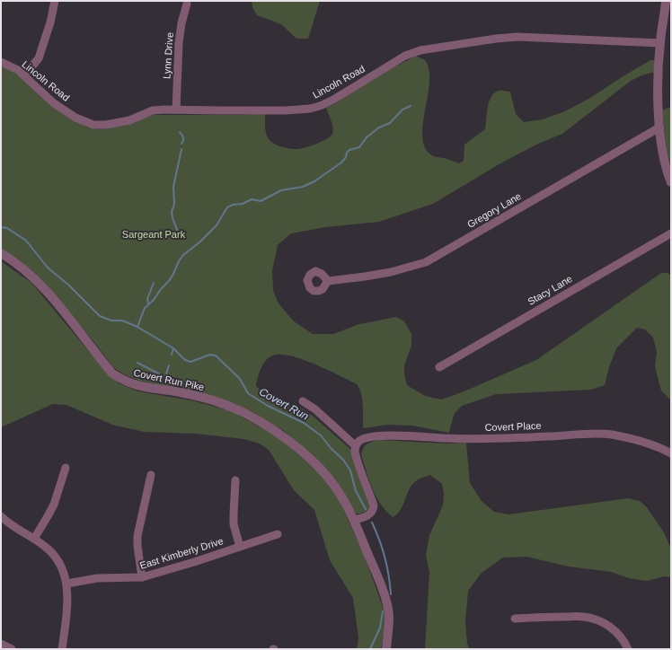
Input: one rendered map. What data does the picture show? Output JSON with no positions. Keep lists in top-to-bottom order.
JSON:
{
  "streets": {
    "street": [
      "Lynn Drive",
      "Lincoln Road",
      "Gregory Lane",
      "Stacy Lane",
      "Covert Run Pike",
      "Covert Place",
      "East Kimberly Drive"
    ]
  },
  "crossings": [
    ["Lynn Drive", "Lincoln Road"]
  ],
  "water": ["Covert Run"],
  "parks": ["Sargeant Park"]
}
